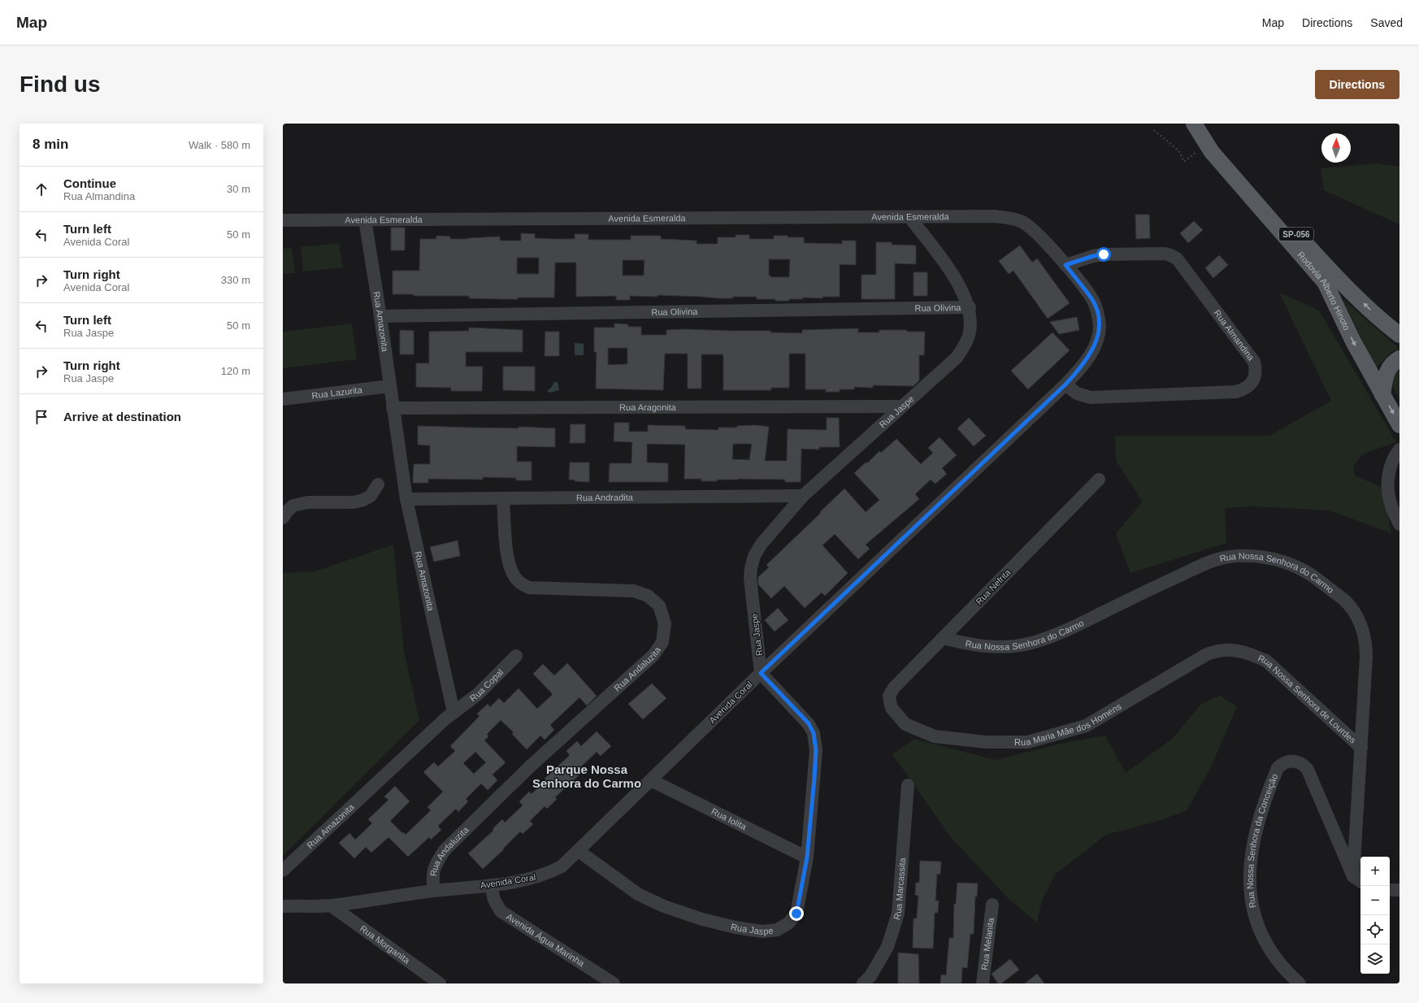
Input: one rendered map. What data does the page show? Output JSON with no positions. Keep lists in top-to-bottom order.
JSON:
{
  "streets": {
    "main road": ["SP-056", "Rodovia Alberto Hinoto"],
    "street": [
      "Avenida Esmeralda",
      "Rua Olivina",
      "Rua Amazonita",
      "Rua Almandina",
      "Rua Lazurita",
      "Rua Aragonita",
      "Rua Jaspe",
      "Rua Andradita",
      "Rua Nossa Senhora do Carmo",
      "Rua Nefrita",
      "Rua Andaluzita",
      "Rua Copal",
      "Rua Nossa Senhora de Lourdes",
      "Avenida Coral",
      "Rua Maria Mãe dos Homens",
      "Rua Iolita",
      "Rua Nossa Senhora da Conceição",
      "Rua Marcassita",
      "Avenida Água Marinha",
      "Rua Melanita",
      "Rua Morganita"
    ]
  },
  "crossings": [
    ["Avenida Esmeralda", "Rua Amazonita"],
    ["Avenida Esmeralda", "Rua Jaspe"],
    ["Avenida Esmeralda", "Avenida Coral"],
    ["Rua Olivina", "Rua Amazonita"],
    ["Rua Olivina", "Rua Jaspe"],
    ["Rua Amazonita", "Rua Lazurita"],
    ["Rua Amazonita", "Rua Aragonita"],
    ["Rua Amazonita", "Rua Andradita"],
    ["Rua Amazonita", "Rua Copal"],
    ["Rua Almandina", "Avenida Coral"],
    ["Rua Aragonita", "Rua Jaspe"],
    ["Rua Jaspe", "Rua Andradita"],
    ["Rua Jaspe", "Avenida Coral"],
    ["Rua Jaspe", "Rua Iolita"],
    ["Rua Andradita", "Rua Andaluzita"],
    ["Rua Nossa Senhora do Carmo", "Rua Nefrita"],
    ["Rua Nossa Senhora do Carmo", "Rua Nossa Senhora de Lourdes"],
    ["Rua Nossa Senhora do Carmo", "Rua Nossa Senhora da Conceição"],
    ["Rua Nefrita", "Rua Maria Mãe dos Homens"],
    ["Rua Andaluzita", "Avenida Coral"],
    ["Rua Nossa Senhora de Lourdes", "Rua Maria Mãe dos Homens"],
    ["Avenida Coral", "Rua Iolita"],
    ["Avenida Coral", "Avenida Água Marinha"],
    ["Avenida Coral", "Rua Morganita"]
  ],
  "districts": ["Parque Nossa Senhora do Carmo"],
  "north": "top",
  "page": {
    "header": "Map",
    "nav": ["Map", "Directions", "Saved"],
    "buttons": "Directions",
    "title": "Find us",
    "heading": ["8 min", "Walk · 580 m"],
    "list": [
      ["Continue", "Rua Almandina", "30 m"],
      ["Turn left", "Avenida Coral", "50 m"],
      ["Turn right", "Avenida Coral", "330 m"],
      ["Turn left", "Rua Jaspe", "50 m"],
      ["Turn right", "Rua Jaspe", "120 m"],
      "Arrive at destination"
    ],
    "map_buttons": ["+", "−"]
  }
}
